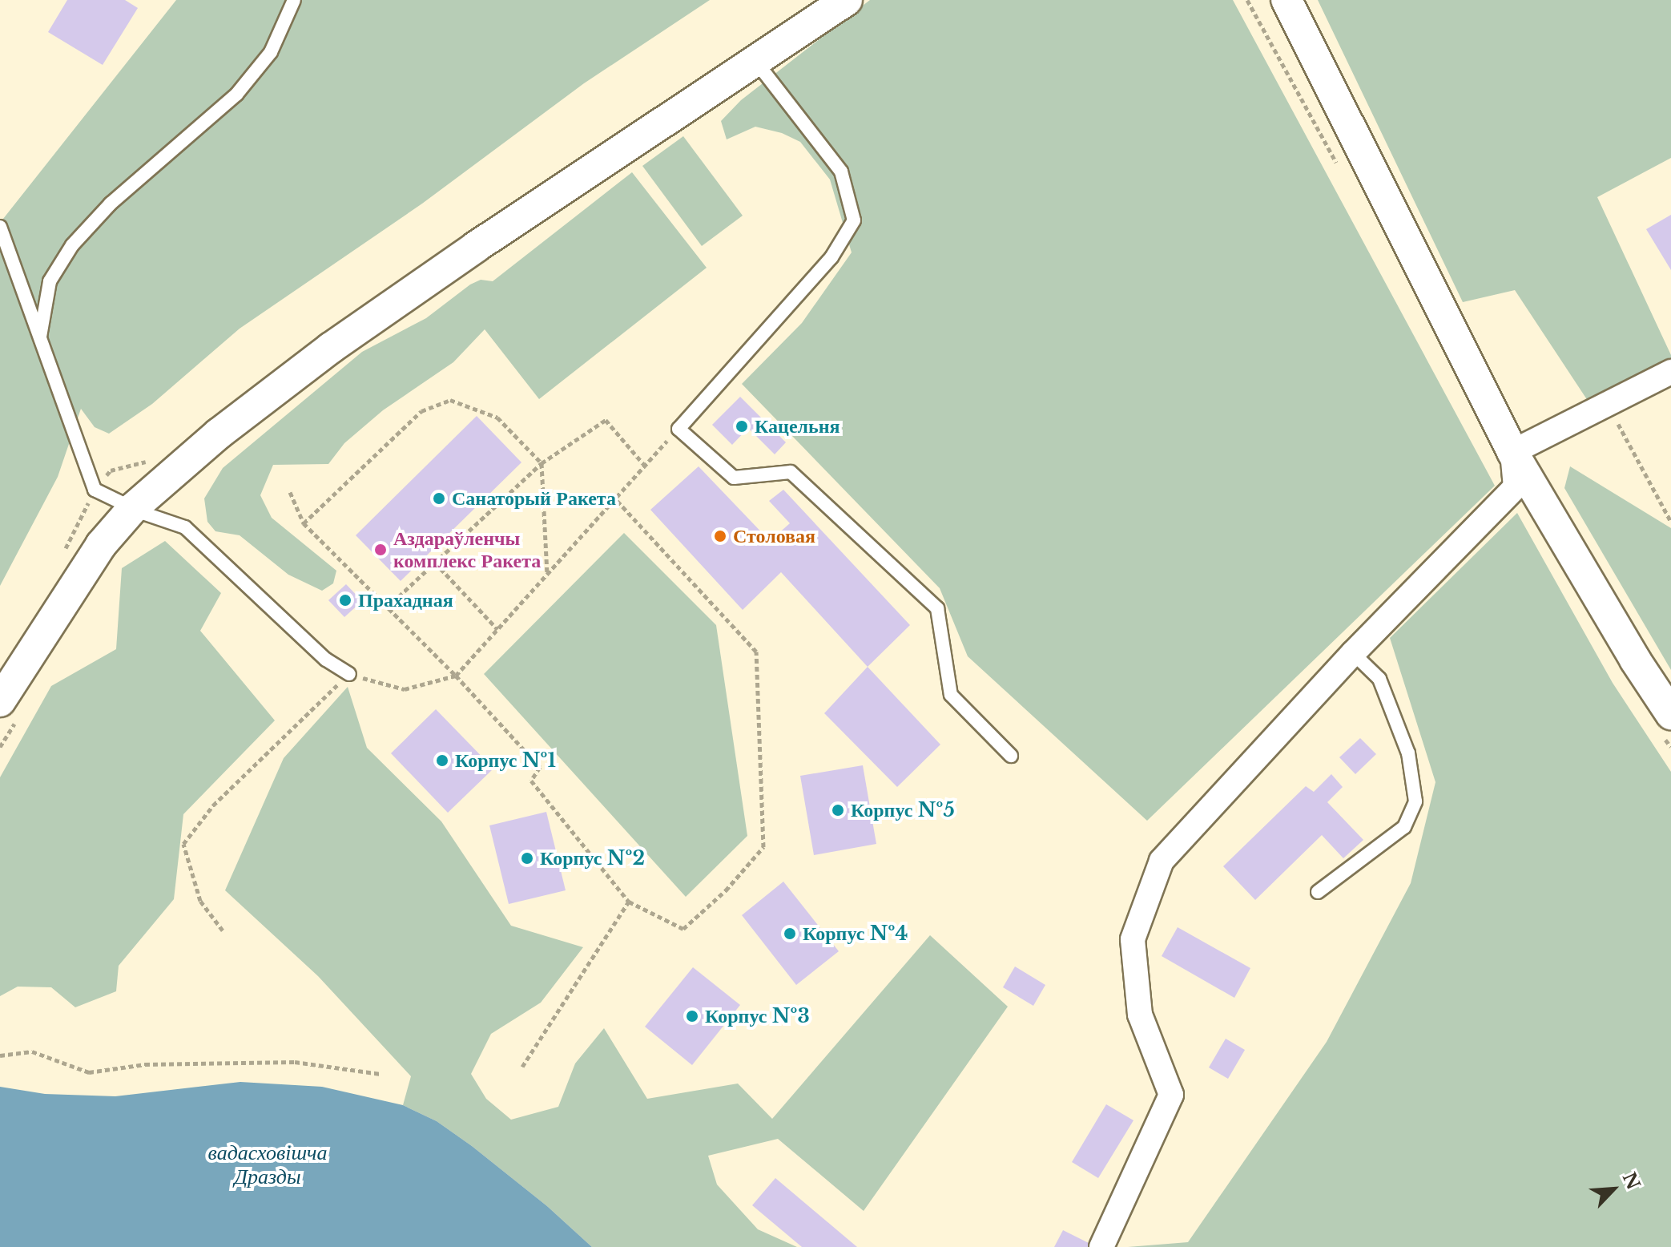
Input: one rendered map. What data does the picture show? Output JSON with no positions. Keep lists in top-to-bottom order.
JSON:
{
  "water": ["вадасховішча Дразды"],
  "places": [
    "Кацельня",
    "Санаторый Ракета",
    "Столовая",
    "Аздараўленчы комплекс Ракета",
    "Прахадная",
    "Корпус №1",
    "Корпус №5",
    "Корпус №2",
    "Корпус №4",
    "Корпус №3"
  ],
  "north": "top right"
}
